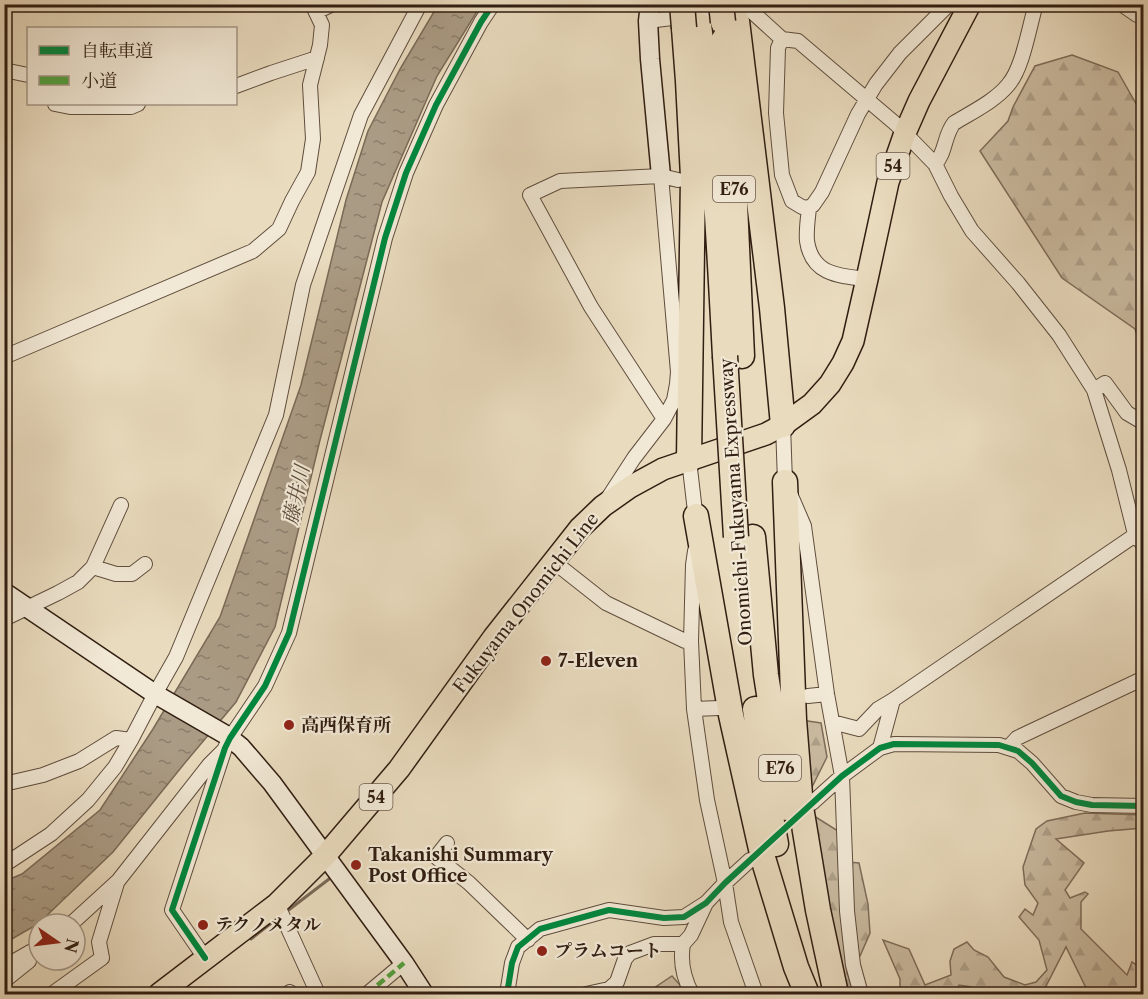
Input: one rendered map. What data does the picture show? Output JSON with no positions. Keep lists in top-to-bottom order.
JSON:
{
  "streets": {
    "highway": ["E76", "Onomichi-Fukuyama Expressway"],
    "main road": ["54", "Fukuyama Onomichi Line"]
  },
  "water": ["藤井川"],
  "places": [
    "7-Eleven",
    "高西保育所",
    "Takanishi Summary Post Office",
    "テクノメタル",
    "プラムコート"
  ],
  "legend": ["自転車道", "小道"],
  "north": "right"
}
